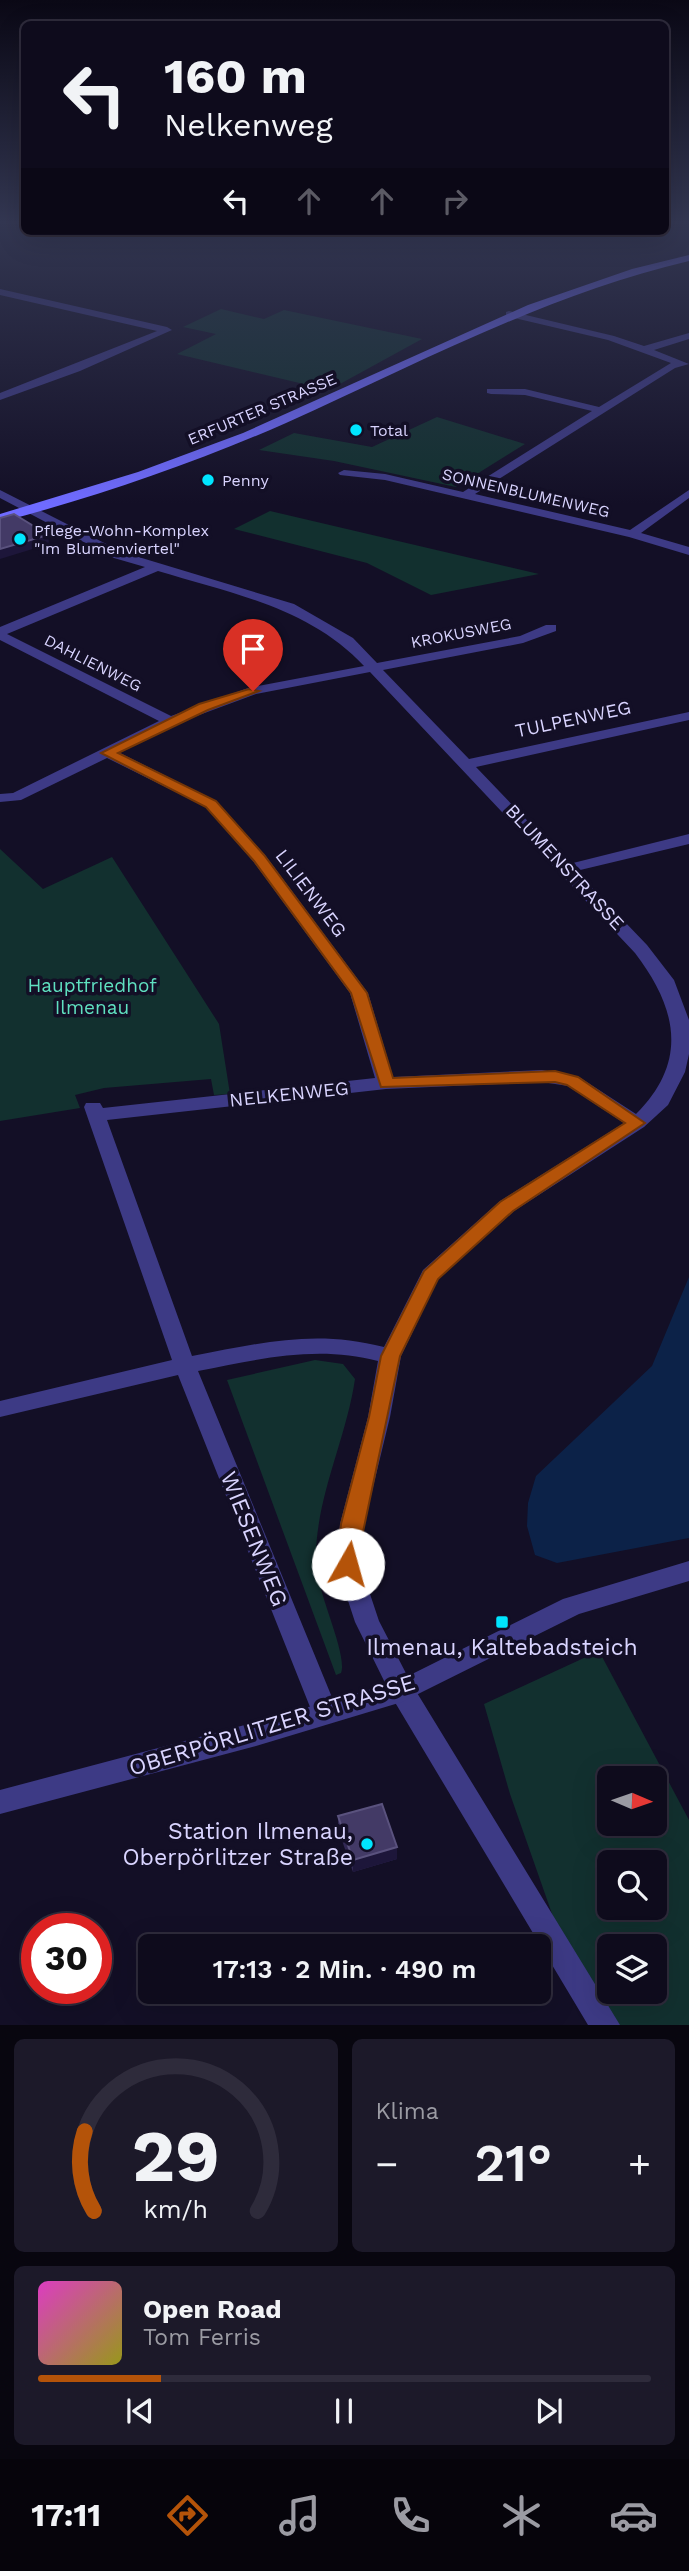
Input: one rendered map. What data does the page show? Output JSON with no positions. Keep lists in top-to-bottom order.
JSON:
{
  "streets": {
    "main road": ["ERFURTER STRASSE"],
    "street": [
      "SONNENBLUMENWEG",
      "KROKUSWEG",
      "DAHLIENWEG",
      "TULPENWEG",
      "BLUMENSTRASSE",
      "LILIENWEG",
      "NELKENWEG",
      "WIESENWEG",
      "OBERPÖRLITZER STRASSE"
    ]
  },
  "crossings": [
    ["ERFURTER STRASSE", "BLUMENSTRASSE"],
    ["KROKUSWEG", "DAHLIENWEG"],
    ["KROKUSWEG", "BLUMENSTRASSE"],
    ["KROKUSWEG", "LILIENWEG"],
    ["TULPENWEG", "BLUMENSTRASSE"],
    ["BLUMENSTRASSE", "NELKENWEG"],
    ["BLUMENSTRASSE", "OBERPÖRLITZER STRASSE"],
    ["LILIENWEG", "NELKENWEG"],
    ["NELKENWEG", "WIESENWEG"],
    ["WIESENWEG", "OBERPÖRLITZER STRASSE"]
  ],
  "parks": ["Hauptfriedhof Ilmenau"],
  "places": {
    "other": [
      "Total",
      "Penny",
      "Pflege-Wohn-Komplex \"Im Blumenviertel\"",
      "Station Ilmenau, Oberpörlitzer Straße"
    ],
    "transit": ["Ilmenau, Kaltebadsteich"]
  },
  "north": "right",
  "page": {
    "turn": ["160 m", "Nelkenweg"],
    "limit": "30",
    "trip": "17:13 · 2 Min. · 490 m",
    "tile": "Klima",
    "heat": ["−", "21°", "+"],
    "song": ["Open Road", "Tom Ferris"],
    "tabs": "17:11",
    "gauge": ["29", "km/h"]
  }
}
